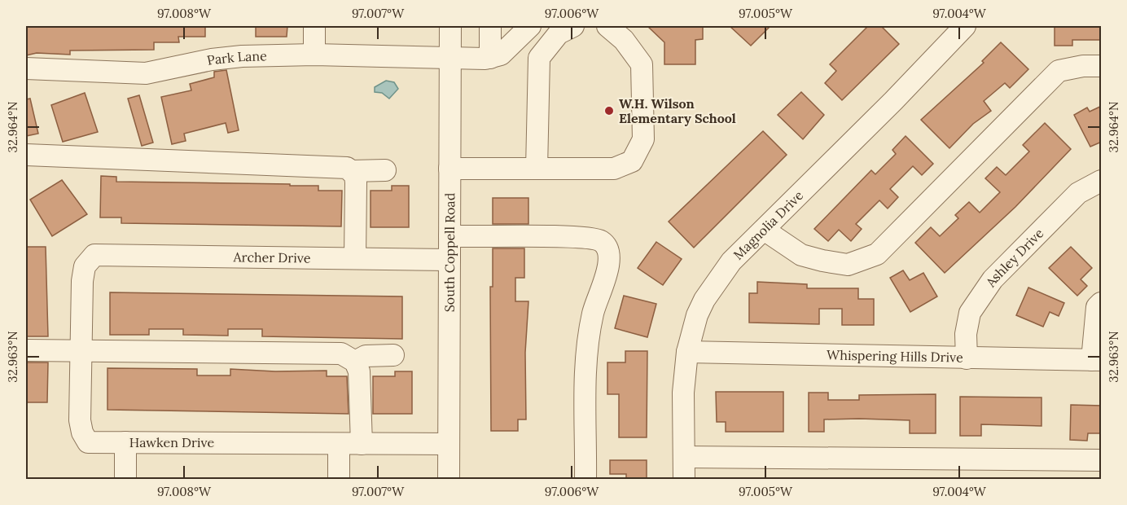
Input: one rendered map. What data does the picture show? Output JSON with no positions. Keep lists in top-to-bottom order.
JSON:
{
  "streets": {
    "street": [
      "Park Lane",
      "Magnolia Drive",
      "South Coppell Road",
      "Archer Drive",
      "Ashley Drive",
      "Whispering Hills Drive",
      "Hawken Drive"
    ]
  },
  "crossings": [
    ["Park Lane", "South Coppell Road"],
    ["Magnolia Drive", "Whispering Hills Drive"],
    ["South Coppell Road", "Archer Drive"],
    ["South Coppell Road", "Hawken Drive"],
    ["Archer Drive", "Hawken Drive"],
    ["Ashley Drive", "Whispering Hills Drive"]
  ],
  "places": ["W.H. Wilson Elementary School"],
  "coordinates": [
    "97.008°W",
    "97.007°W",
    "97.006°W",
    "97.005°W",
    "97.004°W",
    "32.964°N",
    "32.963°N"
  ]
}
